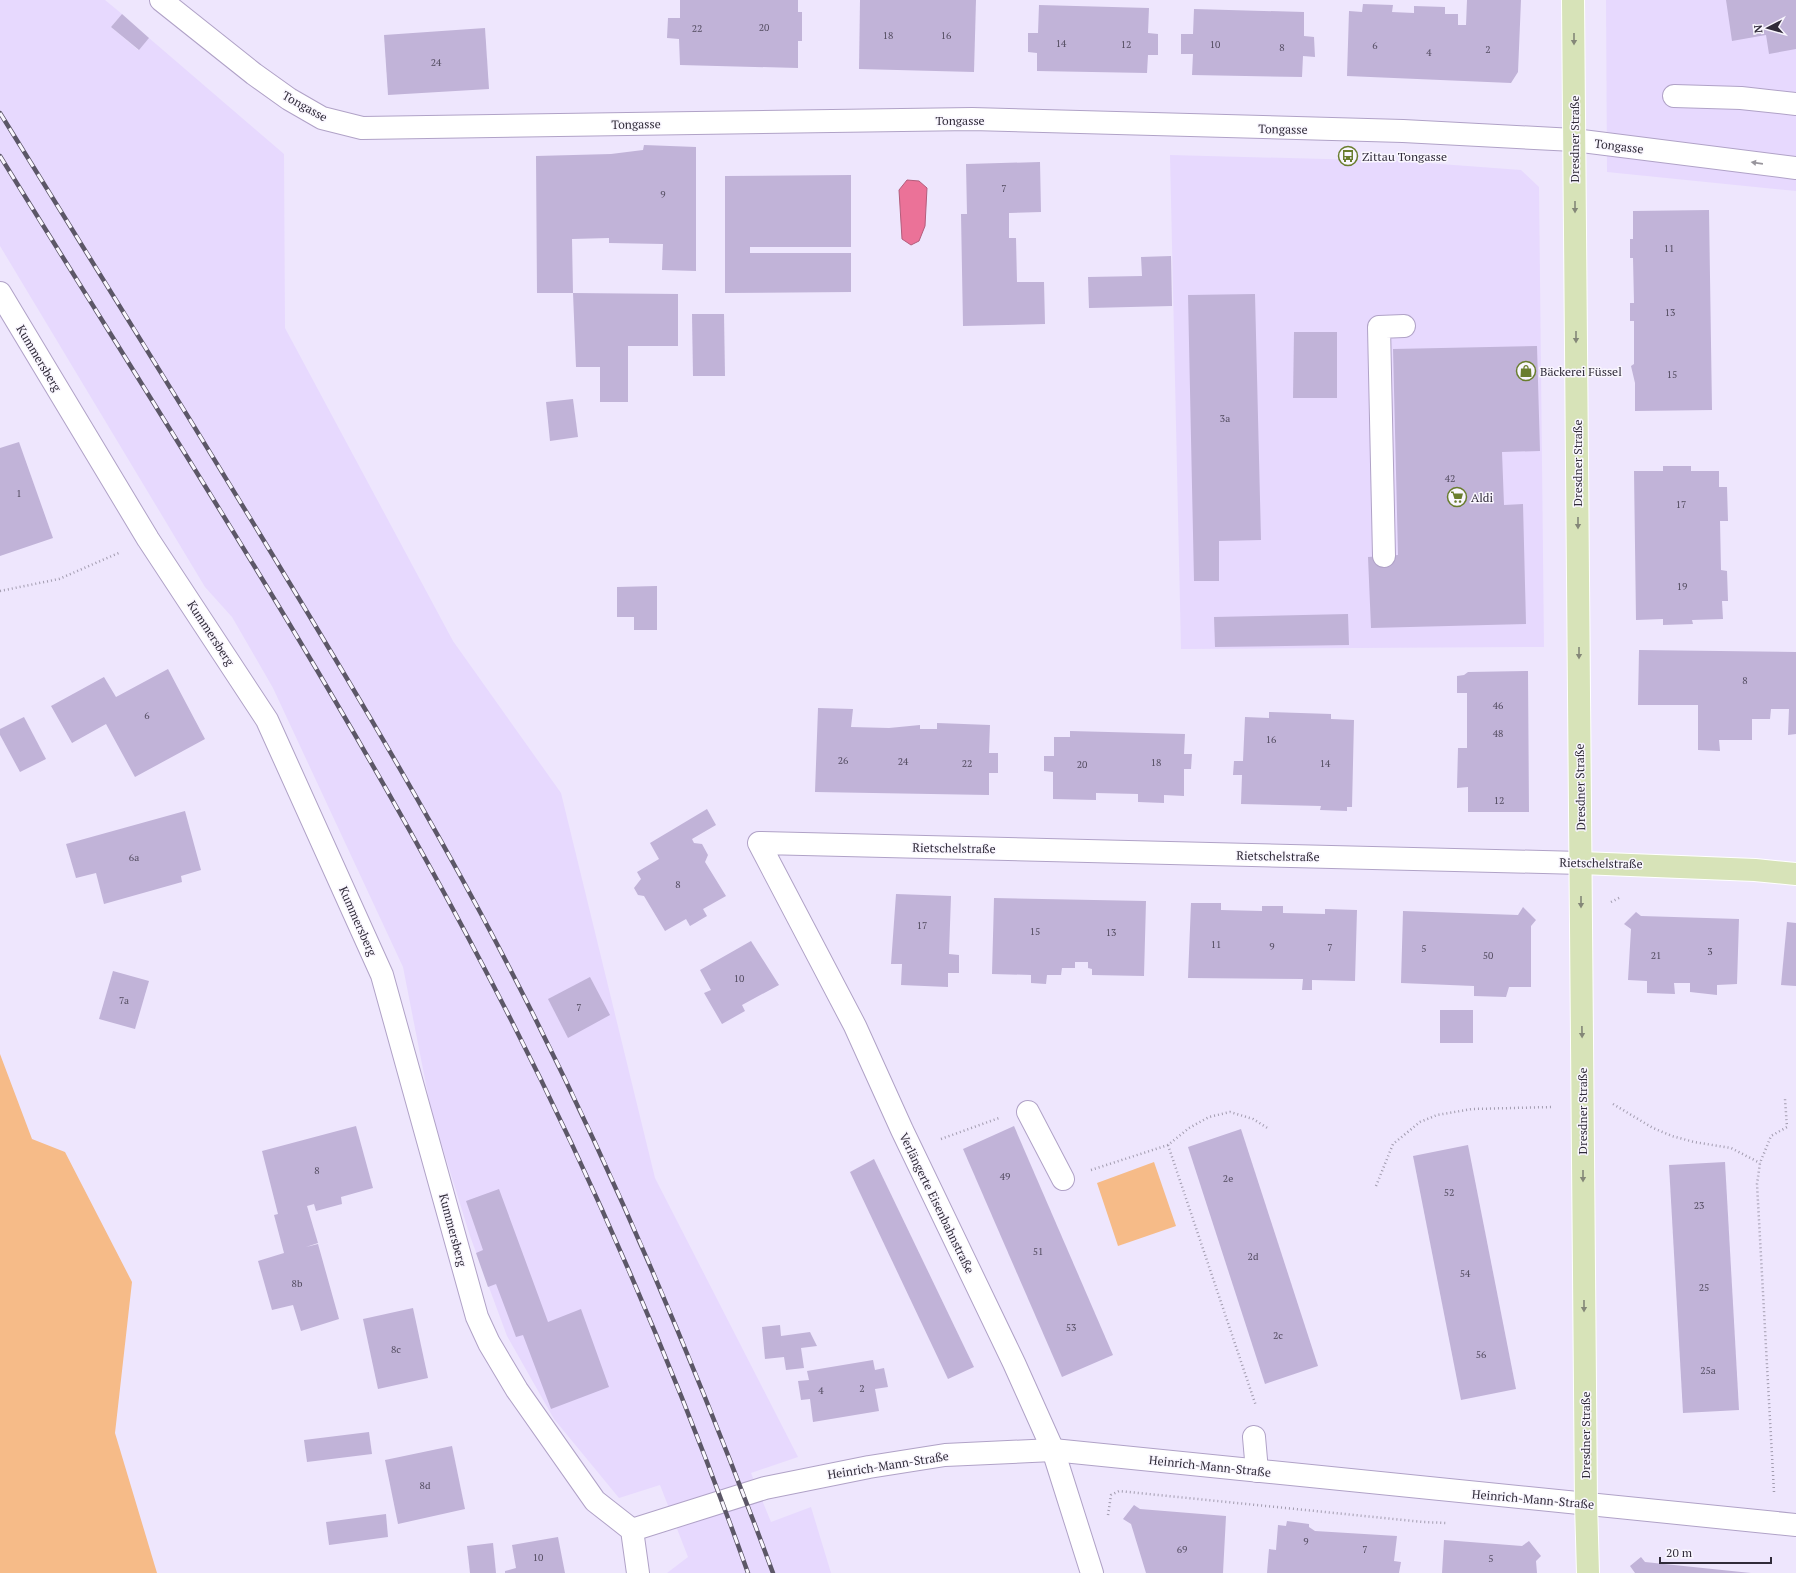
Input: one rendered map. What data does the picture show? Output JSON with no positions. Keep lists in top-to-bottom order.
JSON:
{
  "streets": {
    "main road": ["Dresdner Straße", "Rietschelstraße"],
    "street": [
      "Tongasse",
      "Kummersberg",
      "Verlängerte Eisenbahnstraße",
      "Heinrich-Mann-Straße"
    ]
  },
  "crossings": [
    ["Tongasse", "Dresdner Straße"],
    ["Dresdner Straße", "Rietschelstraße"],
    ["Dresdner Straße", "Heinrich-Mann-Straße"],
    ["Kummersberg", "Heinrich-Mann-Straße"],
    ["Rietschelstraße", "Verlängerte Eisenbahnstraße"],
    ["Verlängerte Eisenbahnstraße", "Heinrich-Mann-Straße"]
  ],
  "one_way": ["Dresdner Straße"],
  "places": {
    "bus stop": ["Zittau Tongasse"],
    "shop": ["Bäckerei Füssel"],
    "supermarket": ["Aldi"]
  },
  "house_numbers": [
    "20",
    "22",
    "18",
    "16",
    "14",
    "12",
    "10",
    "6",
    "8",
    "2",
    "4",
    "24",
    "7",
    "9",
    "11",
    "13",
    "15",
    "3a",
    "42",
    "1",
    "17",
    "19",
    "8",
    "46",
    "6",
    "48",
    "16",
    "26",
    "24",
    "18",
    "22",
    "14",
    "20",
    "12",
    "6a",
    "8",
    "17",
    "15",
    "13",
    "11",
    "9",
    "7",
    "5",
    "3",
    "50",
    "21",
    "10",
    "7a",
    "7",
    "8",
    "49",
    "2e",
    "52",
    "23",
    "51",
    "2d",
    "54",
    "8b",
    "25",
    "53",
    "2c",
    "8c",
    "56",
    "25a",
    "2",
    "4",
    "8d",
    "9",
    "69",
    "7",
    "10",
    "5"
  ],
  "scale_bar": "20 m",
  "north": "left"
}
